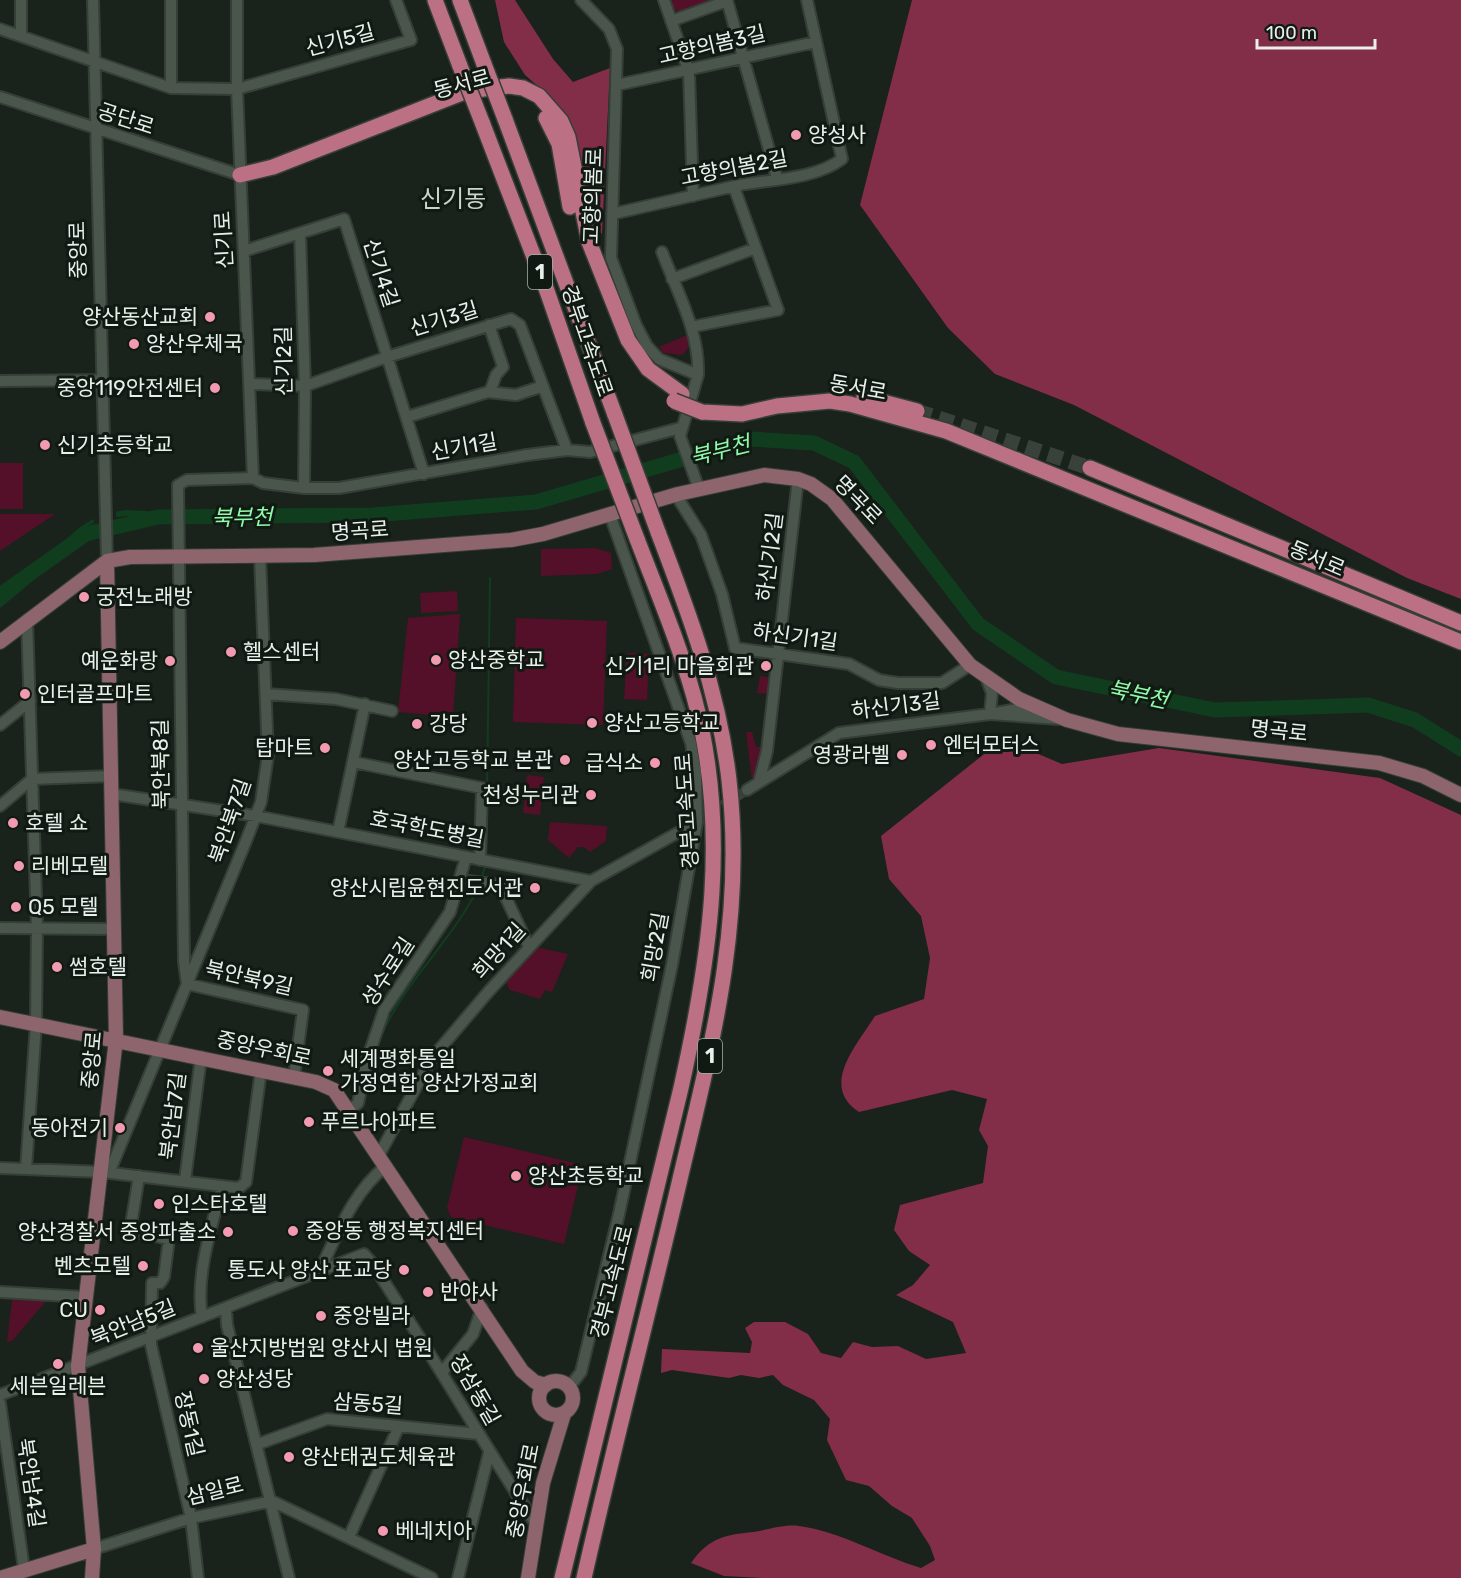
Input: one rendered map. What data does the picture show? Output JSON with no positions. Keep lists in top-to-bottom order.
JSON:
{
  "streets": {
    "highway": ["동서로", "1", "경부고속도로"],
    "main road": [
      "중앙로",
      "명곡로",
      "중앙우회로",
      "삼일로"
    ],
    "street": [
      "신기5길",
      "고향의봄3길",
      "공단로",
      "고향의봄2길",
      "고향의봄로",
      "신기로",
      "신기4길",
      "신기3길",
      "신기2길",
      "신기1길",
      "하신기2길",
      "하신기1길",
      "하신기3길",
      "북안북8길",
      "북안북7길",
      "호국학도병길",
      "희망2길",
      "희망1길",
      "성수로길",
      "북안북9길",
      "북안남7길",
      "북안남5길",
      "장삼동길",
      "삼동5길",
      "장동1길",
      "북안남4길"
    ]
  },
  "crossings": [
    ["신기5길", "신기로"],
    ["고향의봄3길", "고향의봄2길"],
    ["고향의봄3길", "고향의봄로"],
    ["동서로", "공단로"],
    ["동서로", "신기로"],
    ["공단로", "신기로"],
    ["공단로", "중앙로"],
    ["고향의봄2길", "고향의봄로"],
    ["신기로", "신기4길"],
    ["신기로", "신기3길"],
    ["신기로", "신기1길"],
    ["중앙로", "명곡로"],
    ["중앙로", "북안북7길"],
    ["중앙로", "호국학도병길"],
    ["중앙로", "중앙우회로"],
    ["중앙로", "북안남7길"],
    ["중앙로", "북안남5길"],
    ["중앙로", "삼일로"],
    ["신기4길", "신기3길"],
    ["신기4길", "신기2길"],
    ["신기4길", "신기1길"],
    ["신기3길", "신기2길"],
    ["신기3길", "신기1길"],
    ["신기2길", "신기1길"],
    ["신기1길", "북안북8길"],
    ["명곡로", "하신기2길"],
    ["명곡로", "하신기1길"],
    ["명곡로", "하신기3길"],
    ["명곡로", "북안북8길"],
    ["명곡로", "북안북7길"],
    ["명곡로", "희망2길"],
    ["하신기2길", "하신기1길"],
    ["하신기2길", "하신기3길"],
    ["북안북8길", "북안북7길"],
    ["북안북8길", "호국학도병길"],
    ["북안북8길", "북안북9길"],
    ["북안북7길", "호국학도병길"],
    ["북안북7길", "북안북9길"],
    ["북안북7길", "중앙우회로"],
    ["북안북7길", "북안남7길"],
    ["호국학도병길", "희망1길"],
    ["호국학도병길", "성수로길"],
    ["희망2길", "희망1길"],
    ["희망2길", "중앙우회로"],
    ["희망1길", "중앙우회로"],
    ["성수로길", "중앙우회로"],
    ["북안북9길", "중앙우회로"],
    ["중앙우회로", "북안남7길"],
    ["중앙우회로", "장삼동길"],
    ["북안남7길", "북안남5길"],
    ["북안남7길", "장동1길"],
    ["북안남5길", "장삼동길"],
    ["북안남5길", "장동1길"],
    ["장삼동길", "삼동5길"],
    ["장동1길", "삼일로"],
    ["북안남4길", "삼일로"]
  ],
  "districts": ["신기동"],
  "water": ["북부천"],
  "places": [
    "양성사",
    "양산동산교회",
    "양산우체국",
    "중앙119안전센터",
    "신기초등학교",
    "궁전노래방",
    "헬스센터",
    "양산중학교",
    "예운화랑",
    "신기1리 마을회관",
    "인터골프마트",
    "양산고등학교",
    "강당",
    "엔터모터스",
    "탑마트",
    "영광라벨",
    "양산고등학교 본관",
    "급식소",
    "천성누리관",
    "호텔 쇼",
    "리베모텔",
    "양산시립윤현진도서관",
    "Q5 모텔",
    "썸호텔",
    "세계평화통일 가정연합 양산가정교회",
    "푸르나아파트",
    "동아전기",
    "양산초등학교",
    "인스타호텔",
    "중앙동 행정복지센터",
    "양산경찰서 중앙파출소",
    "벤츠모텔",
    "통도사 양산 포교당",
    "반야사",
    "CU",
    "중앙빌라",
    "울산지방법원 양산시 법원",
    "세븐일레븐",
    "양산성당",
    "양산태권도체육관",
    "베네치아"
  ],
  "scale_bar": "100 m"
}
